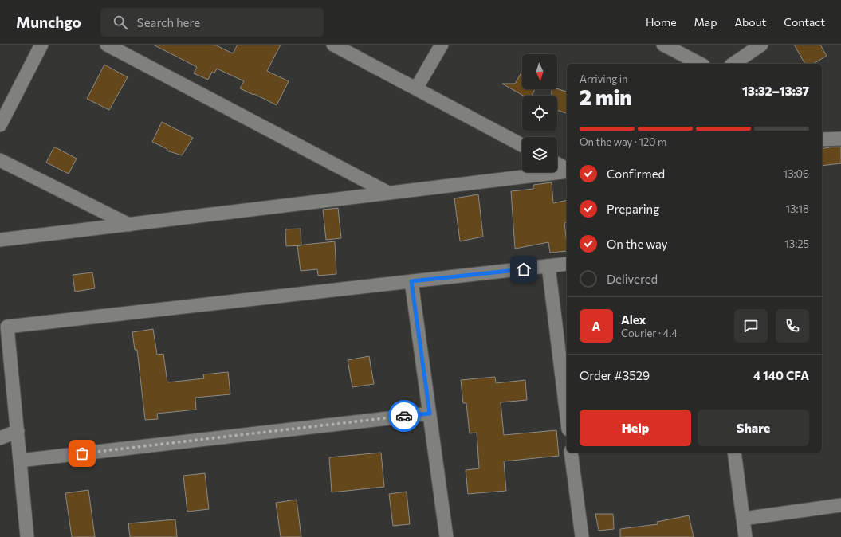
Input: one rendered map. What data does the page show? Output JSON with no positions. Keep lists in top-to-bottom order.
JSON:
{
  "north": "bottom",
  "page": {
    "header": "Munchgo",
    "search": "Search here",
    "nav": [
      "Home",
      "Map",
      "About",
      "Contact"
    ],
    "heading": ["2 min", "Arriving in", "13:32–13:37"],
    "panel": [
      "Alex",
      "Courier · 4.4",
      "Order #3529",
      "4 140 CFA"
    ],
    "bar": "On the way · 120 m",
    "list": [
      ["Confirmed", "13:06"],
      ["Preparing", "13:18"],
      ["On the way", "13:25"],
      "Delivered"
    ],
    "round": "A",
    "buttons": ["Help", "Share"]
  }
}
